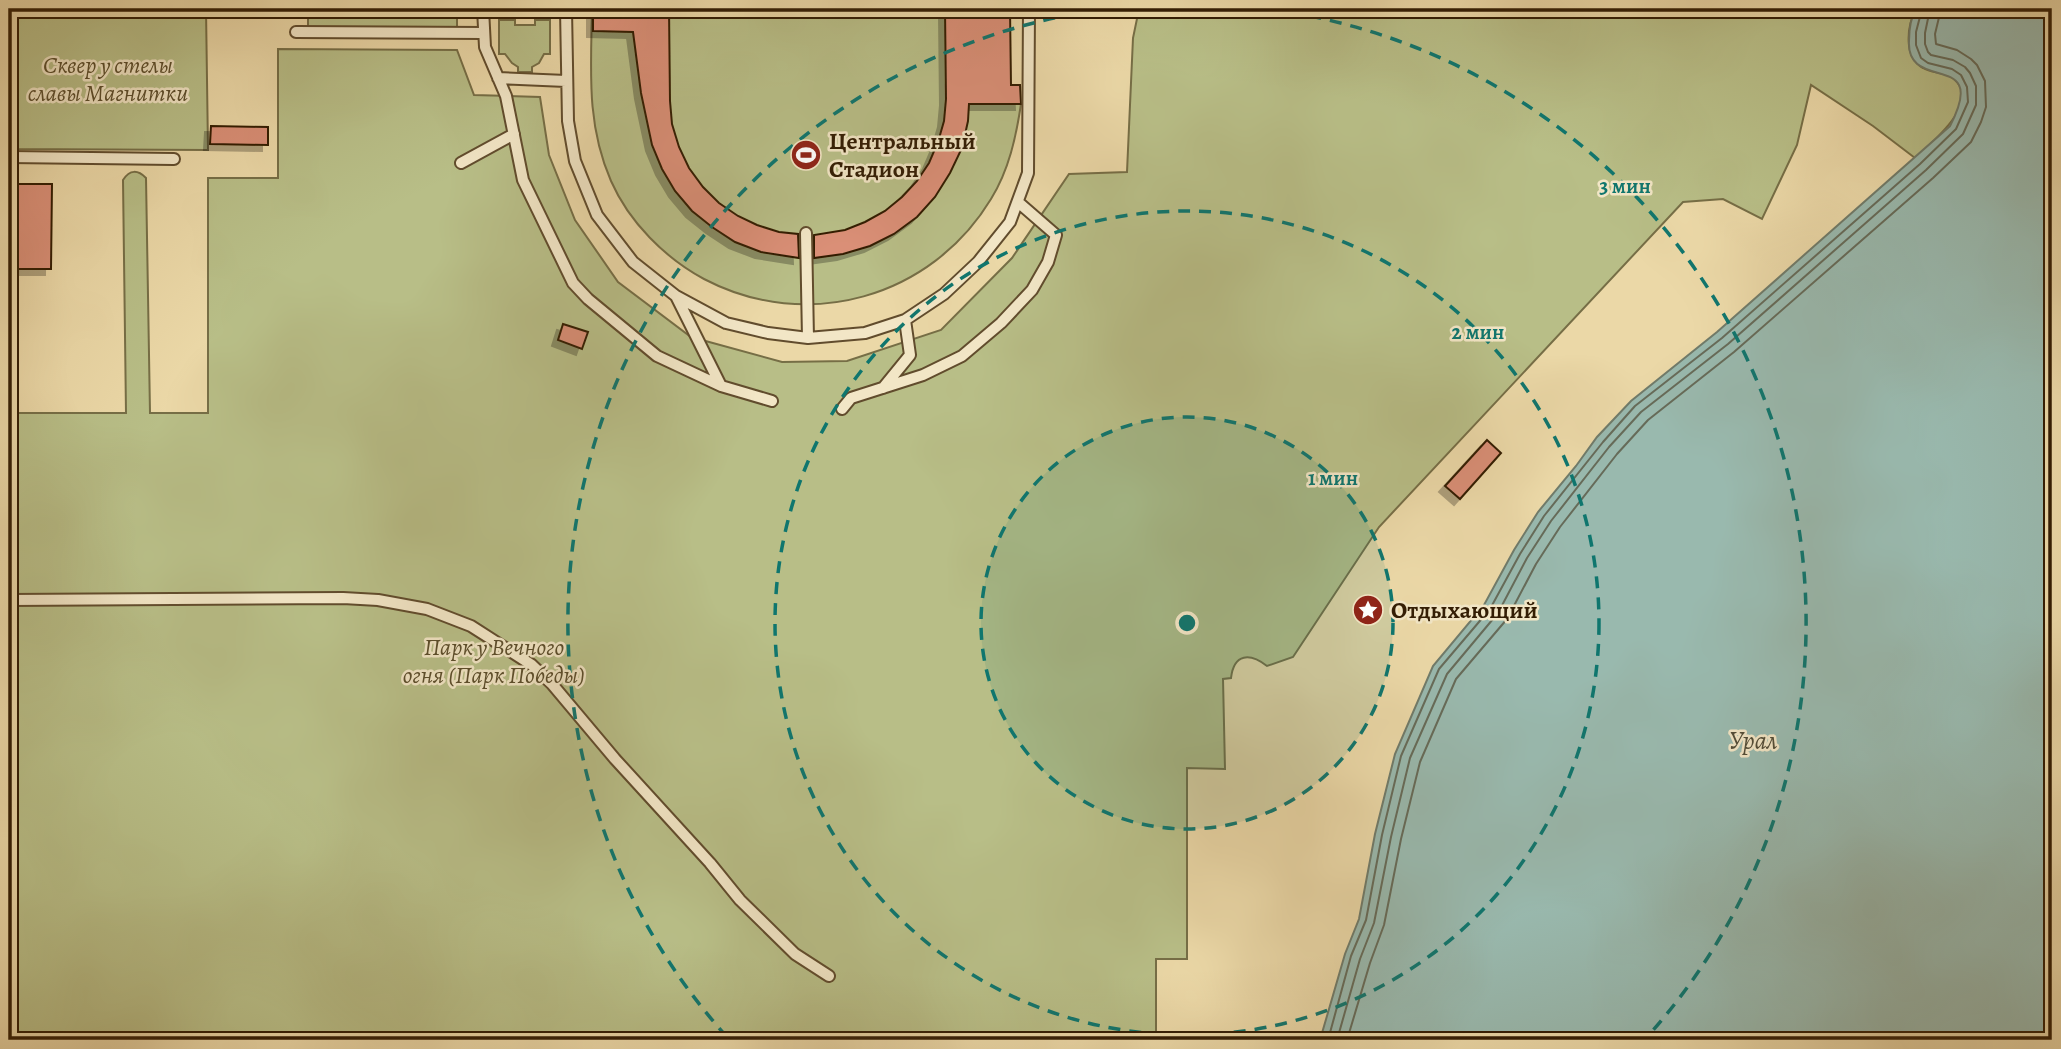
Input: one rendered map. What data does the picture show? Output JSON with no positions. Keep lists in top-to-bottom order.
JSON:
{
  "water": ["Урал"],
  "parks": ["Сквер у стелы славы Магнитки", "Парк у Вечного огня (Парк Победы)"],
  "places": {
    "sports": ["Центральный Стадион"],
    "place": ["Отдыхающий"]
  },
  "rings": ["3 мин", "2 мин", "1 мин"]
}
